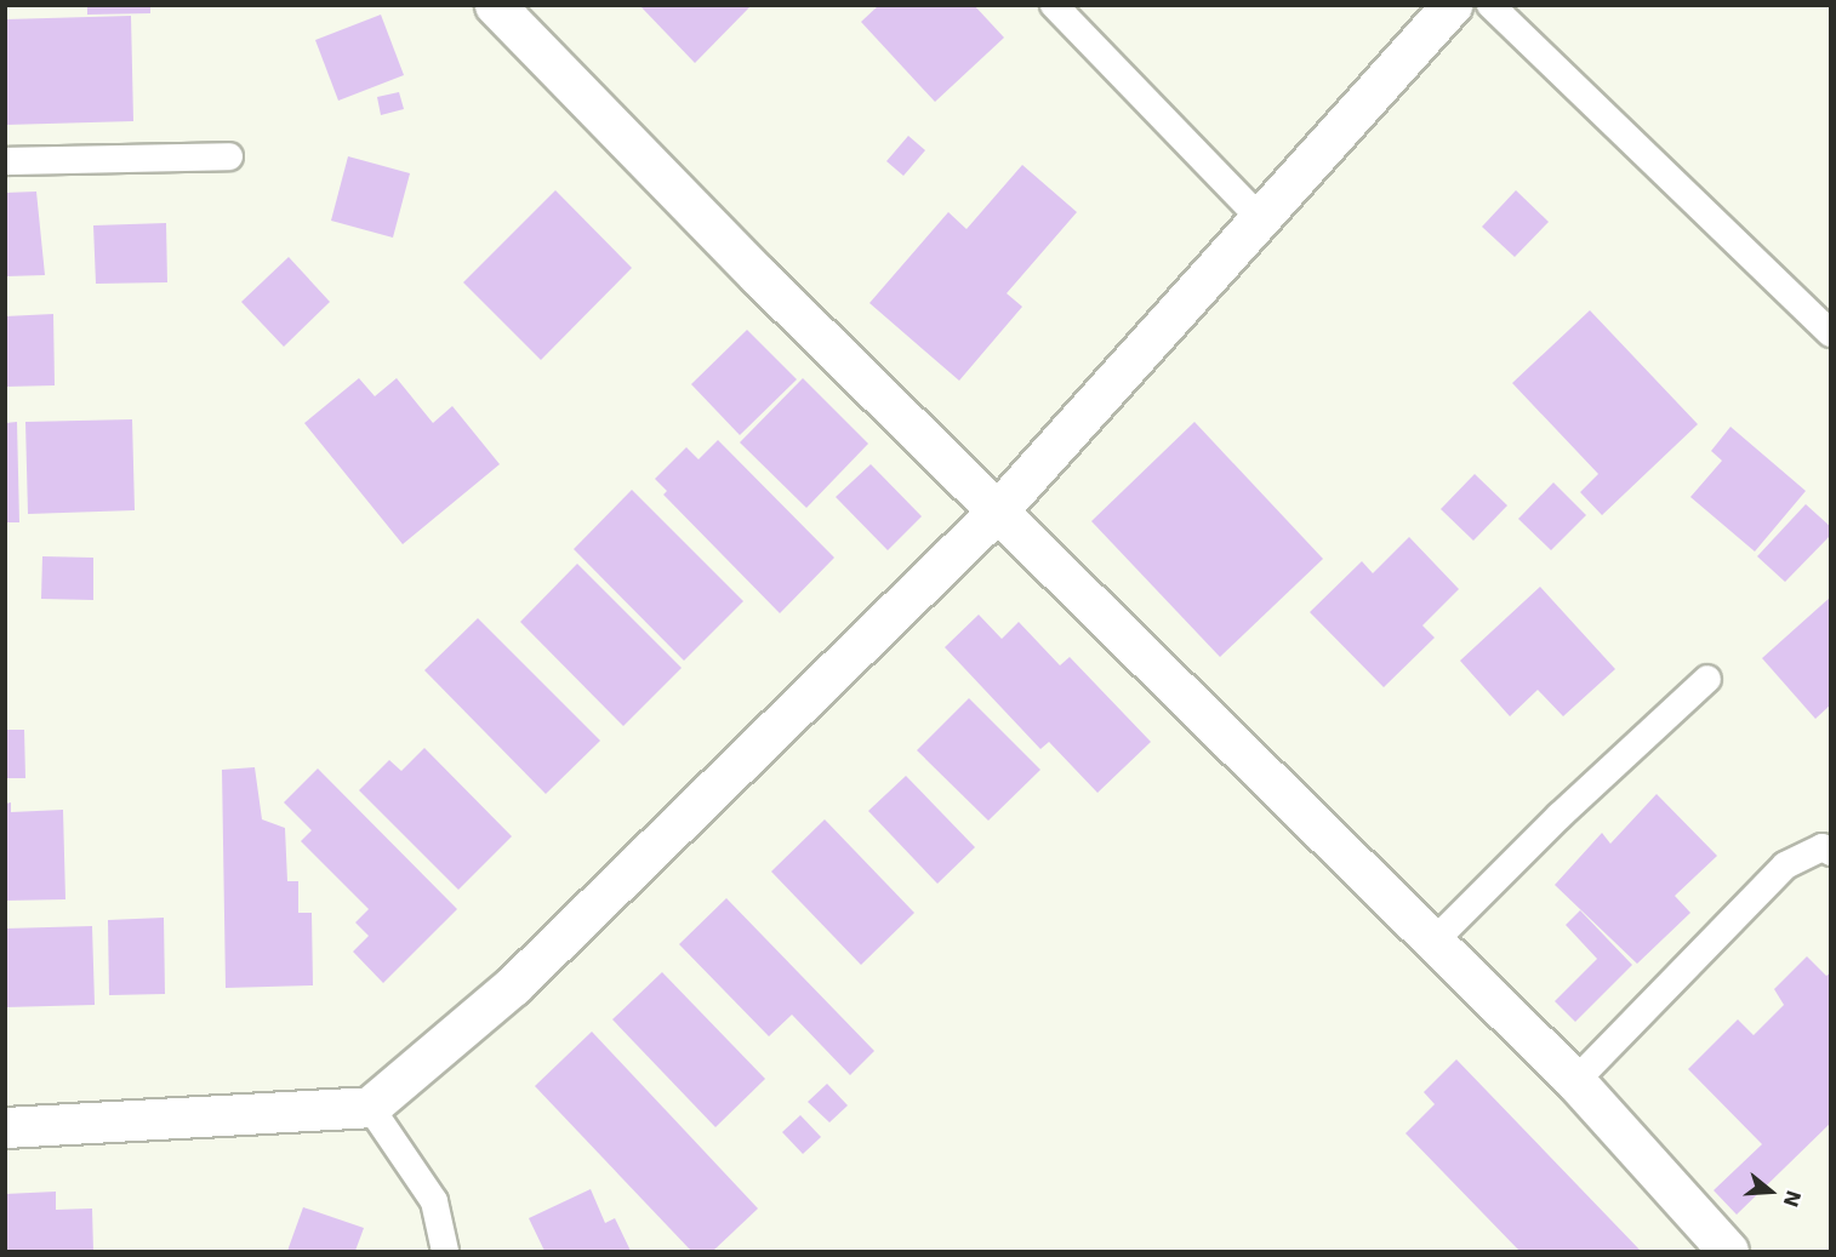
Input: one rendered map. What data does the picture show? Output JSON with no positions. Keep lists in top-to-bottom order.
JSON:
{
  "north": "right"
}
